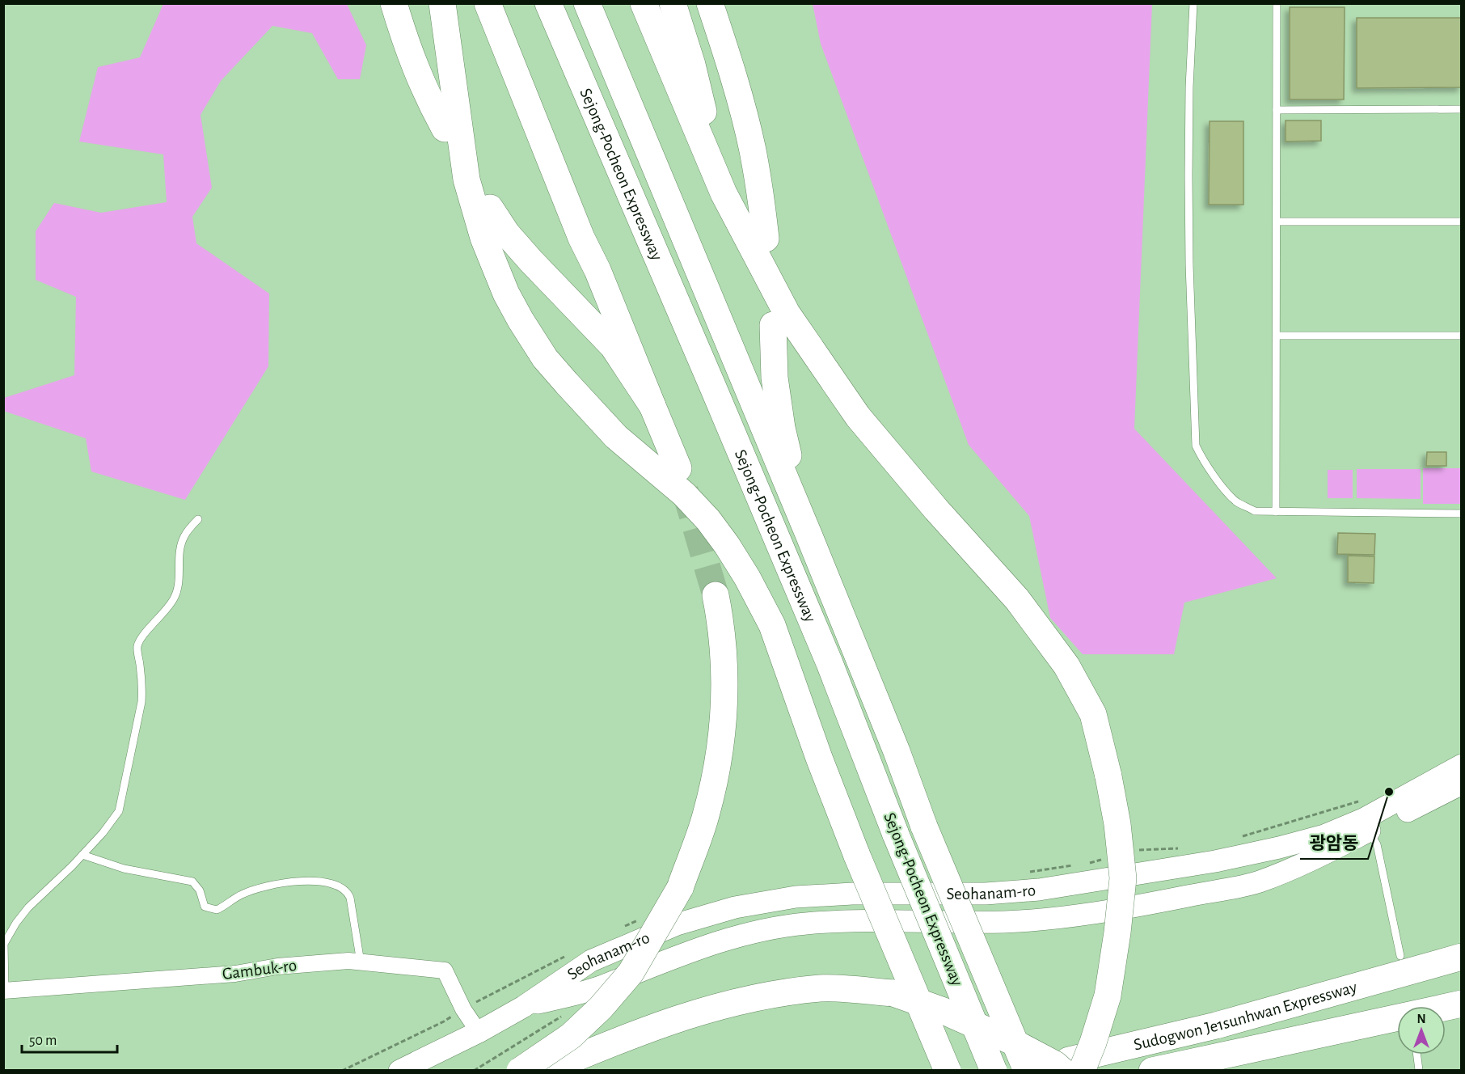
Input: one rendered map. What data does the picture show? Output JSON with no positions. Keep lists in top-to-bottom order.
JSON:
{
  "streets": {
    "highway": ["Sejong-Pocheon Expressway", "Sudogwon Je1sunhwan Expressway"],
    "main road": ["Seohanam-ro"],
    "street": ["Gambuk-ro"]
  },
  "crossings": [
    ["Sejong-Pocheon Expressway", "Sudogwon Je1sunhwan Expressway"],
    ["Seohanam-ro", "Gambuk-ro"]
  ],
  "places": ["광암동"],
  "scale_bar": "50 m",
  "north": "top"
}
